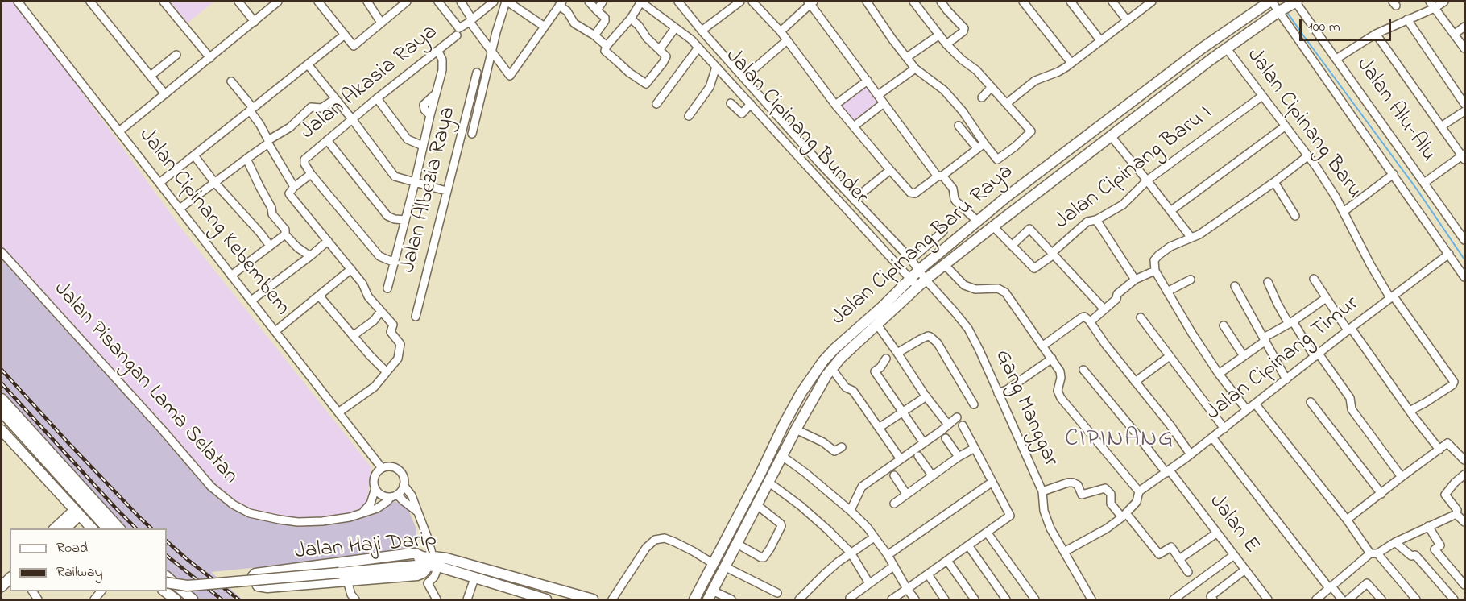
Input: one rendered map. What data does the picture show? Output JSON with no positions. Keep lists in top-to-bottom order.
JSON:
{
  "streets": {
    "main road": ["Jalan Cipinang Baru Raya", "Jalan Haji Darip"],
    "street": [
      "Jalan Akasia Raya",
      "Jalan Alu-Alu",
      "Jalan Cipinang Baru",
      "Jalan Cipinang Bunder",
      "Jalan Cipinang Baru I",
      "Jalan Albezia Raya",
      "Jalan Cipinang Kebembem",
      "Jalan Cipinang Timur",
      "Jalan Pisangan Lama Selatan",
      "Gang Manggar",
      "Jalan E"
    ]
  },
  "crossings": [
    ["Jalan Alu-Alu", "Jalan Cipinang Baru Raya"],
    ["Jalan Cipinang Baru", "Jalan Cipinang Baru I"],
    ["Jalan Cipinang Baru", "Jalan Cipinang Baru Raya"],
    ["Jalan Cipinang Baru", "Jalan Cipinang Timur"],
    ["Jalan Cipinang Bunder", "Jalan Cipinang Baru Raya"],
    ["Jalan Cipinang Bunder", "Gang Manggar"],
    ["Jalan Cipinang Kebembem", "Jalan Pisangan Lama Selatan"],
    ["Jalan Cipinang Baru Raya", "Gang Manggar"],
    ["Jalan Cipinang Timur", "Gang Manggar"],
    ["Jalan Cipinang Timur", "Jalan E"]
  ],
  "districts": ["CIPINANG"],
  "legend": ["Road", "Railway"],
  "scale_bar": "100 m"
}
